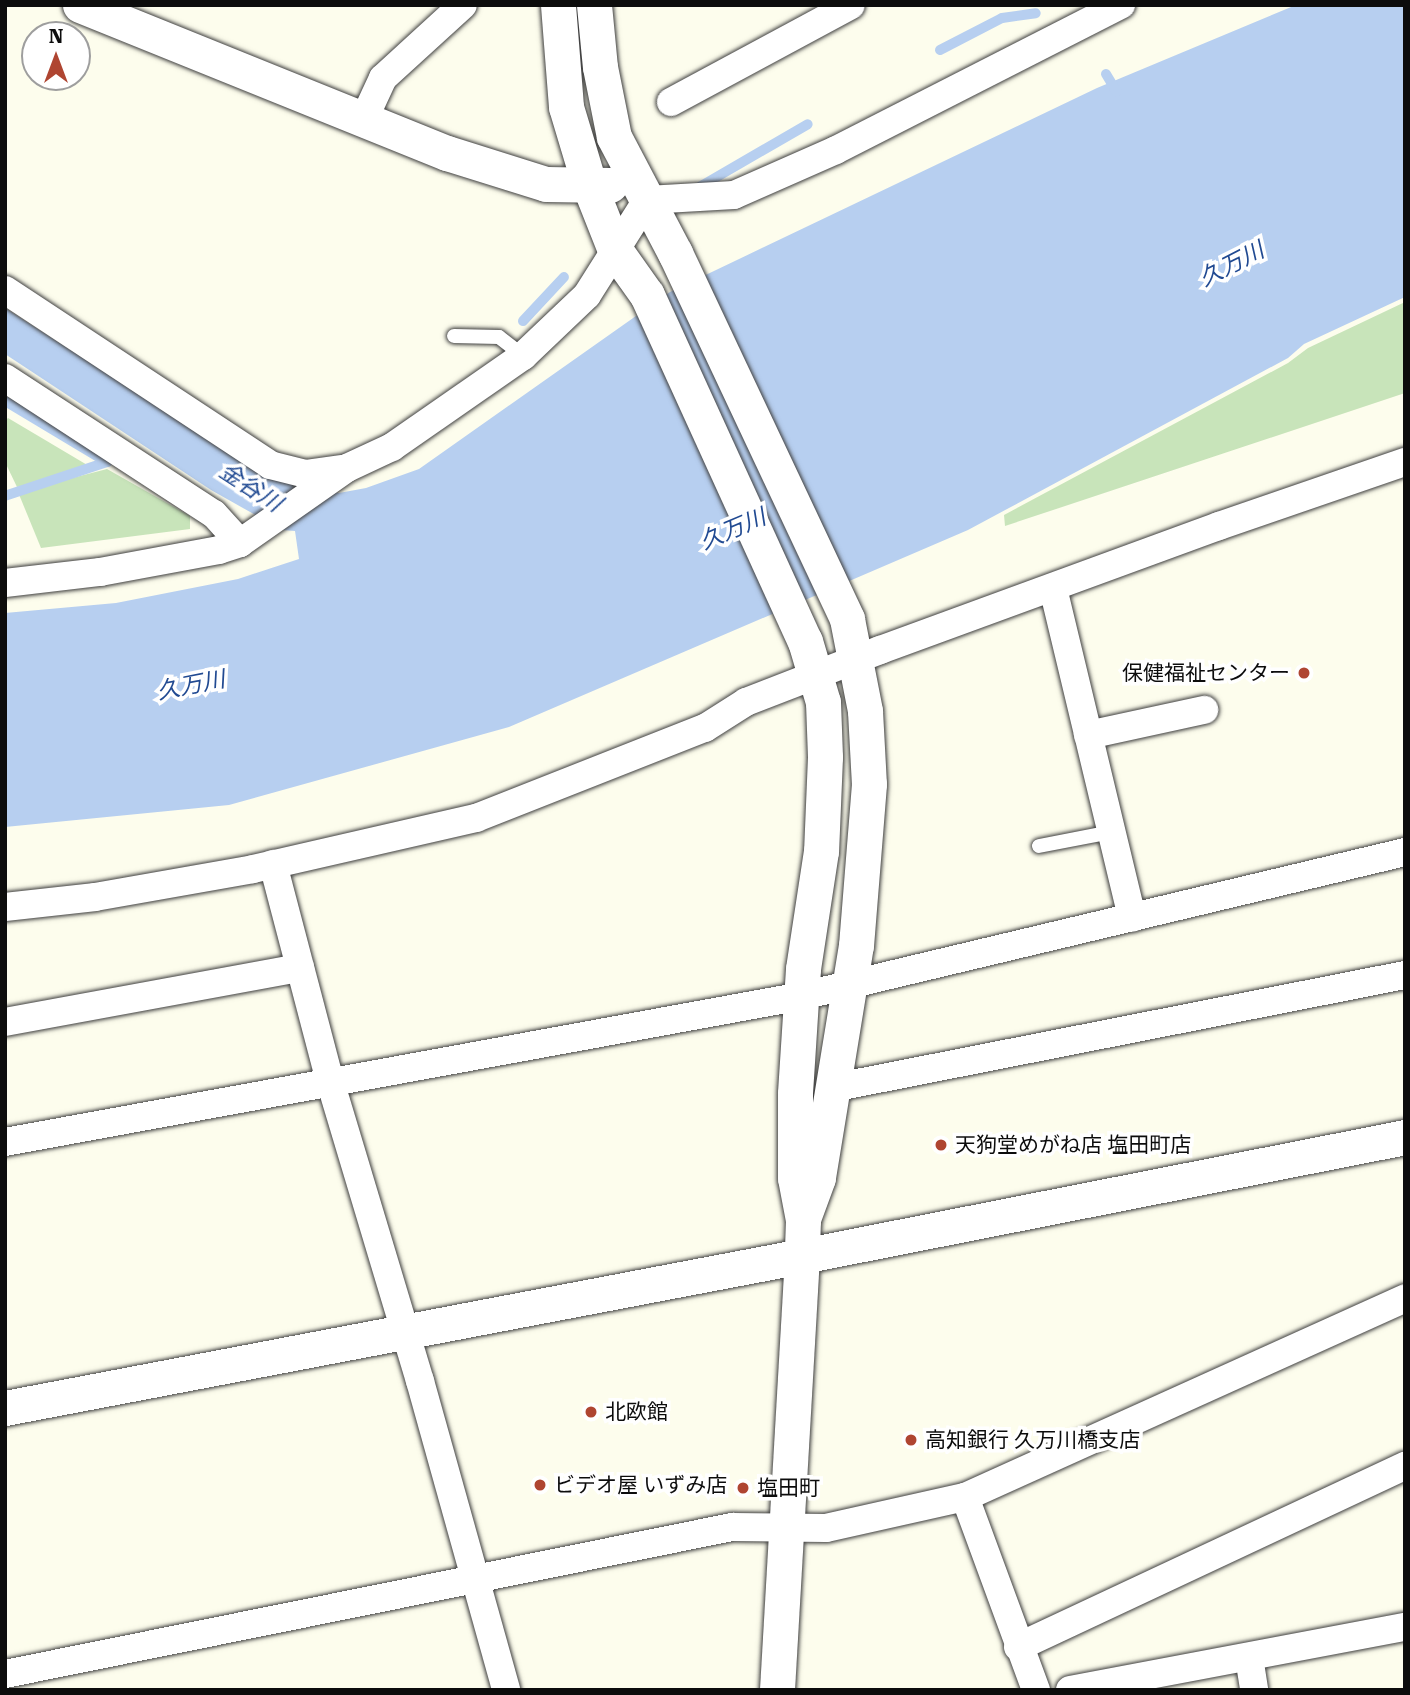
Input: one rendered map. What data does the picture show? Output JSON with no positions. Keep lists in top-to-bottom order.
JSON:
{
  "water": ["久万川", "金谷川"],
  "places": [
    "保健福祉センター",
    "天狗堂めがね店 塩田町店",
    "北欧館",
    "高知銀行 久万川橋支店",
    "ビデオ屋 いずみ店",
    "塩田町"
  ],
  "north": "top"
}
